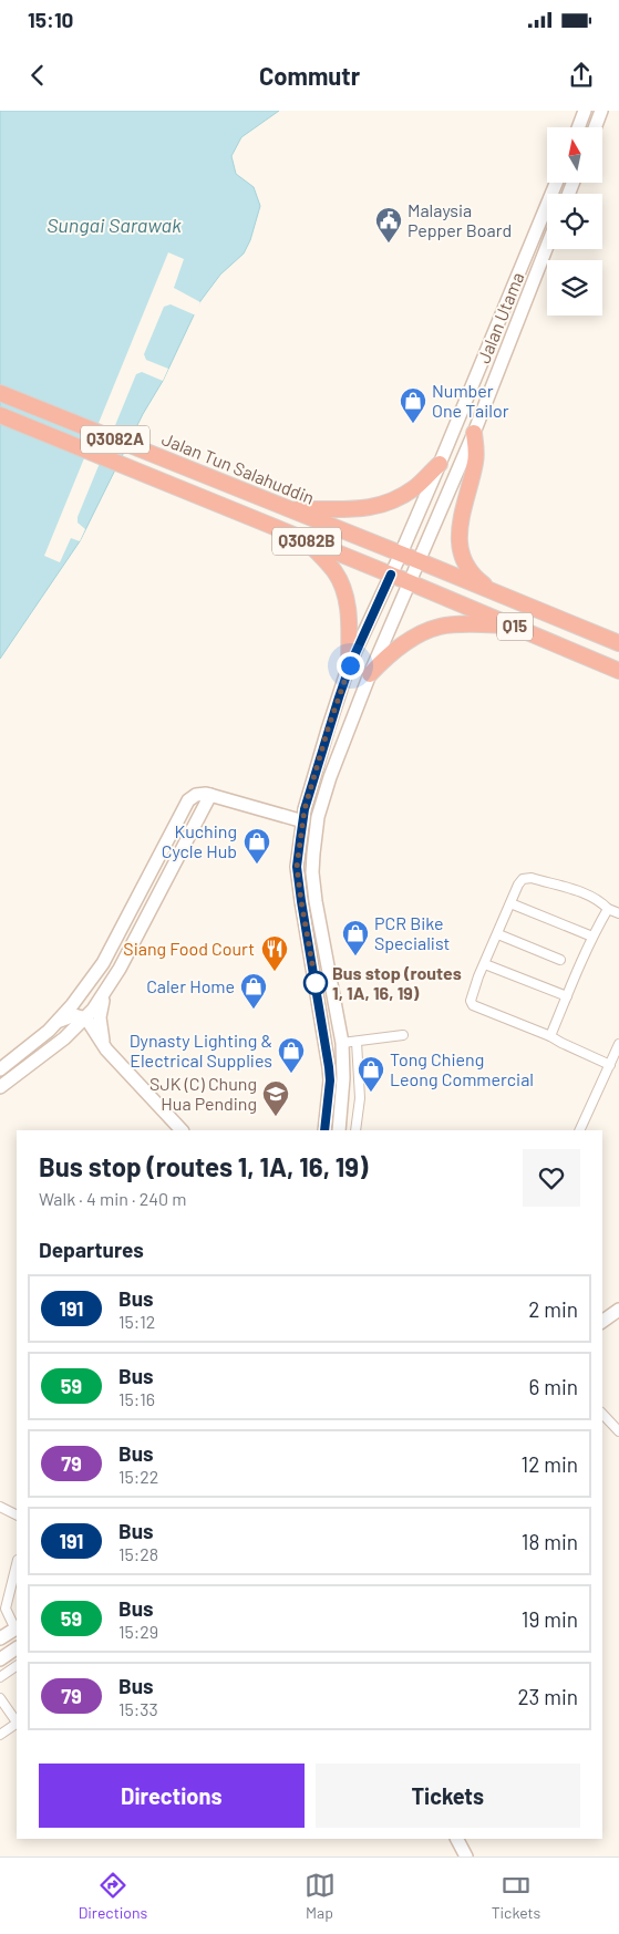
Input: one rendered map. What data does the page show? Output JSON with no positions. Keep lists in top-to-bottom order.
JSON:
{
  "streets": {
    "highway": [
      "Q3082A",
      "Jalan Tun Salahuddin",
      "Q3082B",
      "Q15"
    ],
    "main road": ["Jalan Utama"]
  },
  "crossings": [
    ["Jalan Utama", "Jalan Tun Salahuddin"],
    ["Jalan Utama", "Q3082B"],
    ["Jalan Utama", "Q15"],
    ["Jalan Tun Salahuddin", "Q15"],
    ["Q3082B", "Q15"]
  ],
  "water": ["Sungai Sarawak"],
  "places": {
    "public building": ["Malaysia Pepper Board"],
    "shop": [
      "Number One Tailor",
      "Kuching Cycle Hub",
      "PCR Bike Specialist",
      "Caler Home",
      "Dynasty Lighting & Electrical Supplies",
      "Tong Chieng Leong Commercial"
    ],
    "restaurant": ["Siang Food Court"],
    "other": ["Bus stop (routes 1, 1A, 16, 19)"],
    "school or university": ["SJK (C) Chung Hua Pending"]
  },
  "lines": ["bus line 191"],
  "north": "top",
  "page": {
    "status": "15:10",
    "header": "Commutr",
    "heading": [
      ["Bus stop (routes 1, 1A, 16, 19)", "Walk · 4 min · 240 m"],
      "Departures"
    ],
    "list": [
      {
        "mark": "191",
        "name": "Bus",
        "note": "15:12",
        "value": "2 min"
      },
      {
        "mark": "59",
        "name": "Bus",
        "note": "15:16",
        "value": "6 min"
      },
      {
        "mark": "79",
        "name": "Bus",
        "note": "15:22",
        "value": "12 min"
      },
      {
        "mark": "191",
        "name": "Bus",
        "note": "15:28",
        "value": "18 min"
      },
      {
        "mark": "59",
        "name": "Bus",
        "note": "15:29",
        "value": "19 min"
      },
      {
        "mark": "79",
        "name": "Bus",
        "note": "15:33",
        "value": "23 min"
      }
    ],
    "buttons": ["Directions", "Tickets"],
    "tabs": ["Directions", "Map", "Tickets"]
  }
}
